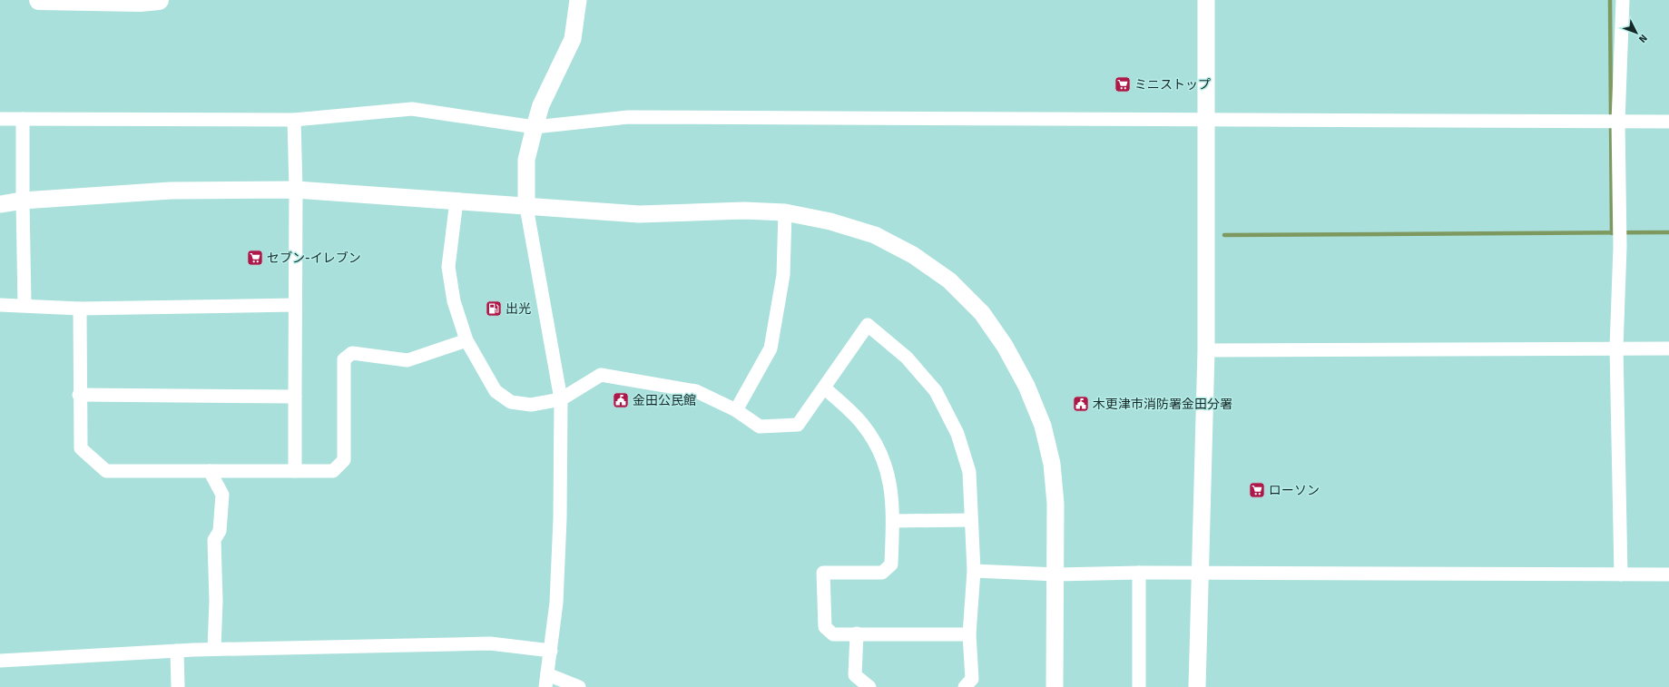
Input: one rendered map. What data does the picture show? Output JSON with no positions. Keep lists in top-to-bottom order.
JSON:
{
  "places": {
    "supermarket": ["ミニストップ", "セブン-イレブン", "ローソン"],
    "fuel station": ["出光"],
    "public building": ["金田公民館", "木更津市消防署金田分署"]
  },
  "north": "bottom right"
}
